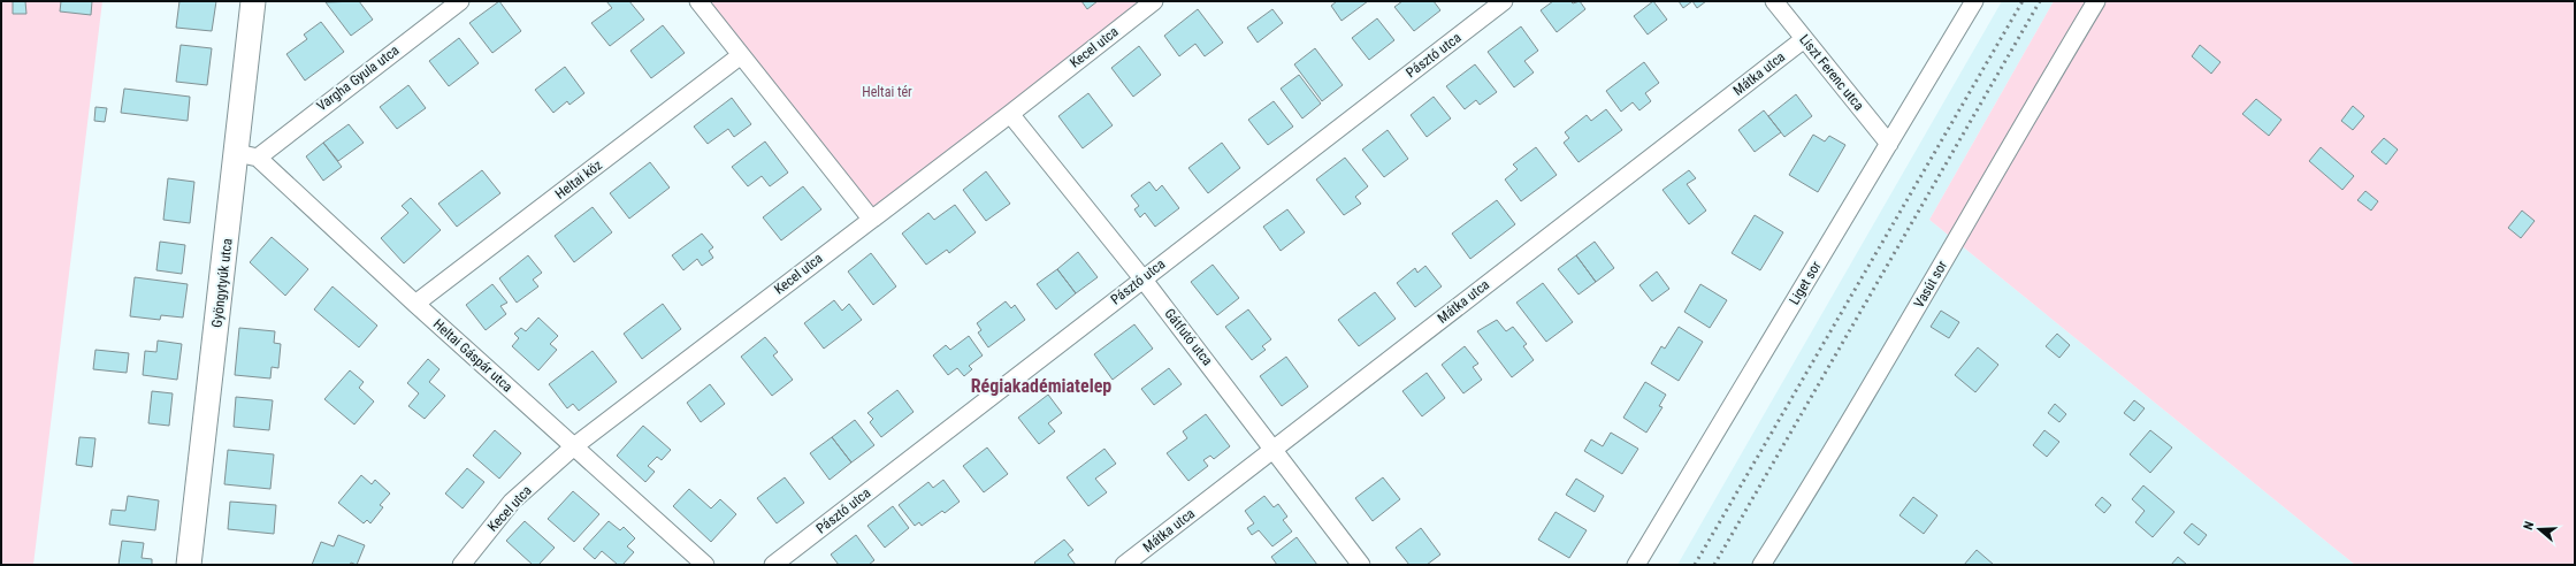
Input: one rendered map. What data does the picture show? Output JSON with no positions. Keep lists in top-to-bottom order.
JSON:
{
  "streets": {
    "street": [
      "Kecel utca",
      "Pásztó utca",
      "Liszt Ferenc utca",
      "Mátka utca",
      "Vargha Gyula utca",
      "Heltai köz",
      "Gyöngytyúk utca",
      "Liget sor",
      "Vasút sor",
      "Gátfutó utca",
      "Heltai Gáspár utca"
    ]
  },
  "crossings": [
    ["Kecel utca", "Gátfutó utca"],
    ["Kecel utca", "Heltai Gáspár utca"],
    ["Pásztó utca", "Gátfutó utca"],
    ["Liszt Ferenc utca", "Mátka utca"],
    ["Liszt Ferenc utca", "Liget sor"],
    ["Mátka utca", "Gátfutó utca"],
    ["Vargha Gyula utca", "Gyöngytyúk utca"],
    ["Vargha Gyula utca", "Heltai Gáspár utca"],
    ["Heltai köz", "Heltai Gáspár utca"],
    ["Gyöngytyúk utca", "Heltai Gáspár utca"]
  ],
  "districts": ["Régiakadémiatelep"],
  "parks": ["Heltai tér"],
  "north": "left"
}
